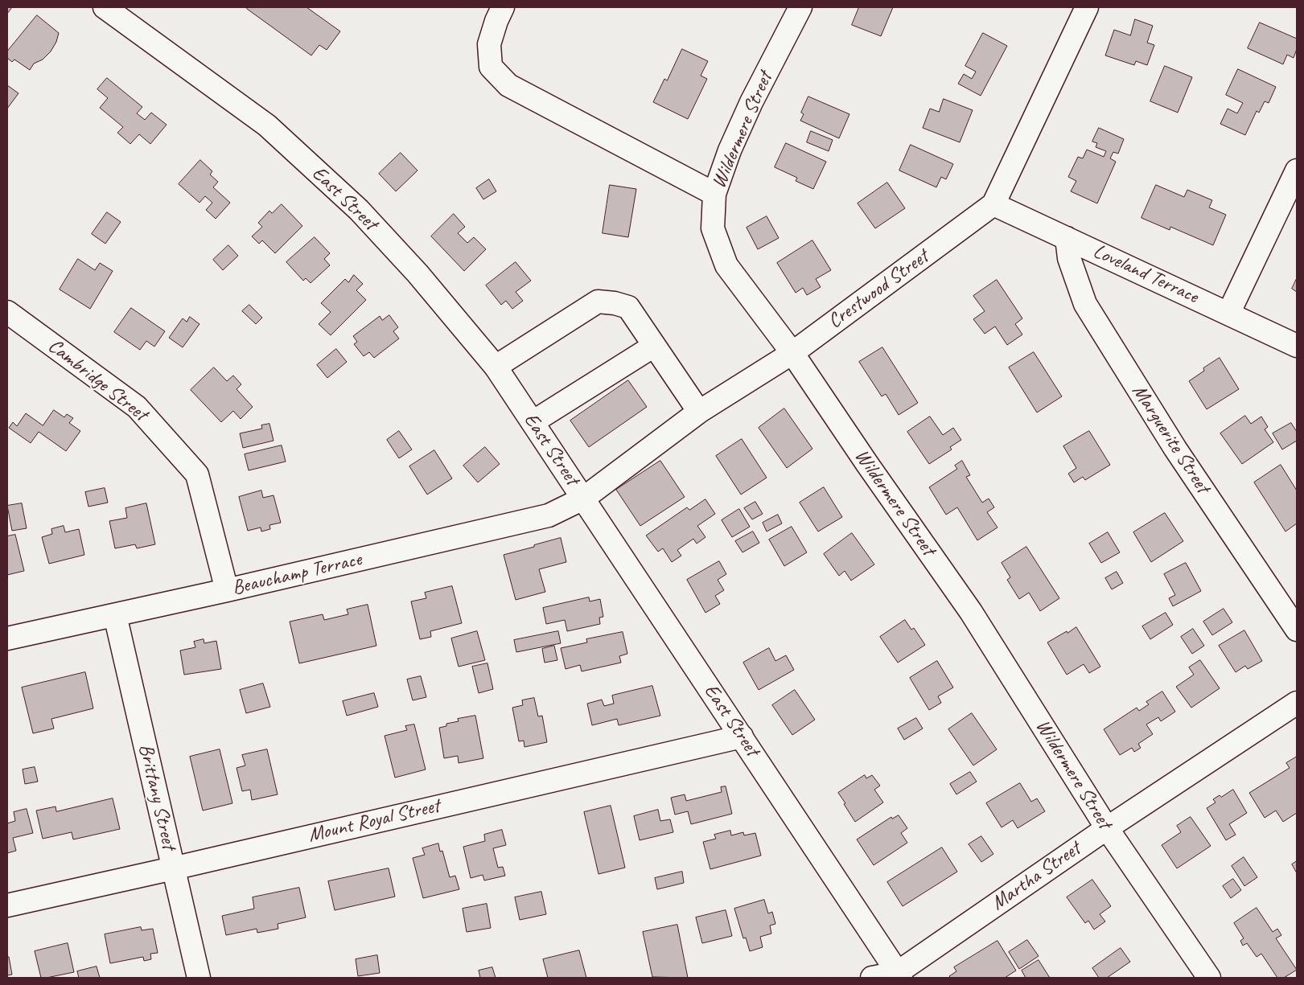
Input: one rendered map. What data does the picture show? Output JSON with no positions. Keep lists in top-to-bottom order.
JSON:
{
  "streets": {
    "street": [
      "Wildermere Street",
      "East Street",
      "Loveland Terrace",
      "Crestwood Street",
      "Cambridge Street",
      "Marguerite Street",
      "Beauchamp Terrace",
      "Brittany Street",
      "Mount Royal Street",
      "Martha Street"
    ]
  },
  "crossings": [
    ["Wildermere Street", "Crestwood Street"],
    ["Wildermere Street", "Martha Street"],
    ["East Street", "Crestwood Street"],
    ["East Street", "Beauchamp Terrace"],
    ["East Street", "Mount Royal Street"],
    ["East Street", "Martha Street"],
    ["Loveland Terrace", "Crestwood Street"],
    ["Loveland Terrace", "Marguerite Street"],
    ["Crestwood Street", "Beauchamp Terrace"],
    ["Cambridge Street", "Beauchamp Terrace"],
    ["Beauchamp Terrace", "Brittany Street"],
    ["Brittany Street", "Mount Royal Street"]
  ]
}
